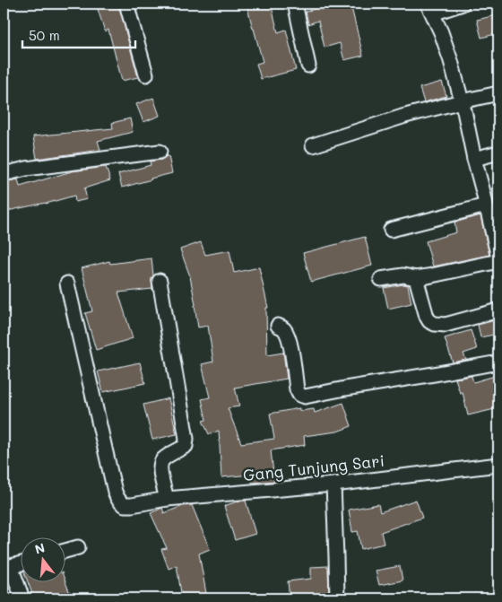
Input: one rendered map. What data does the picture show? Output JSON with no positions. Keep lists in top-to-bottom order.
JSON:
{
  "streets": {
    "street": ["Gang Tunjung Sari"]
  },
  "scale_bar": "50 m",
  "north": "top"
}
